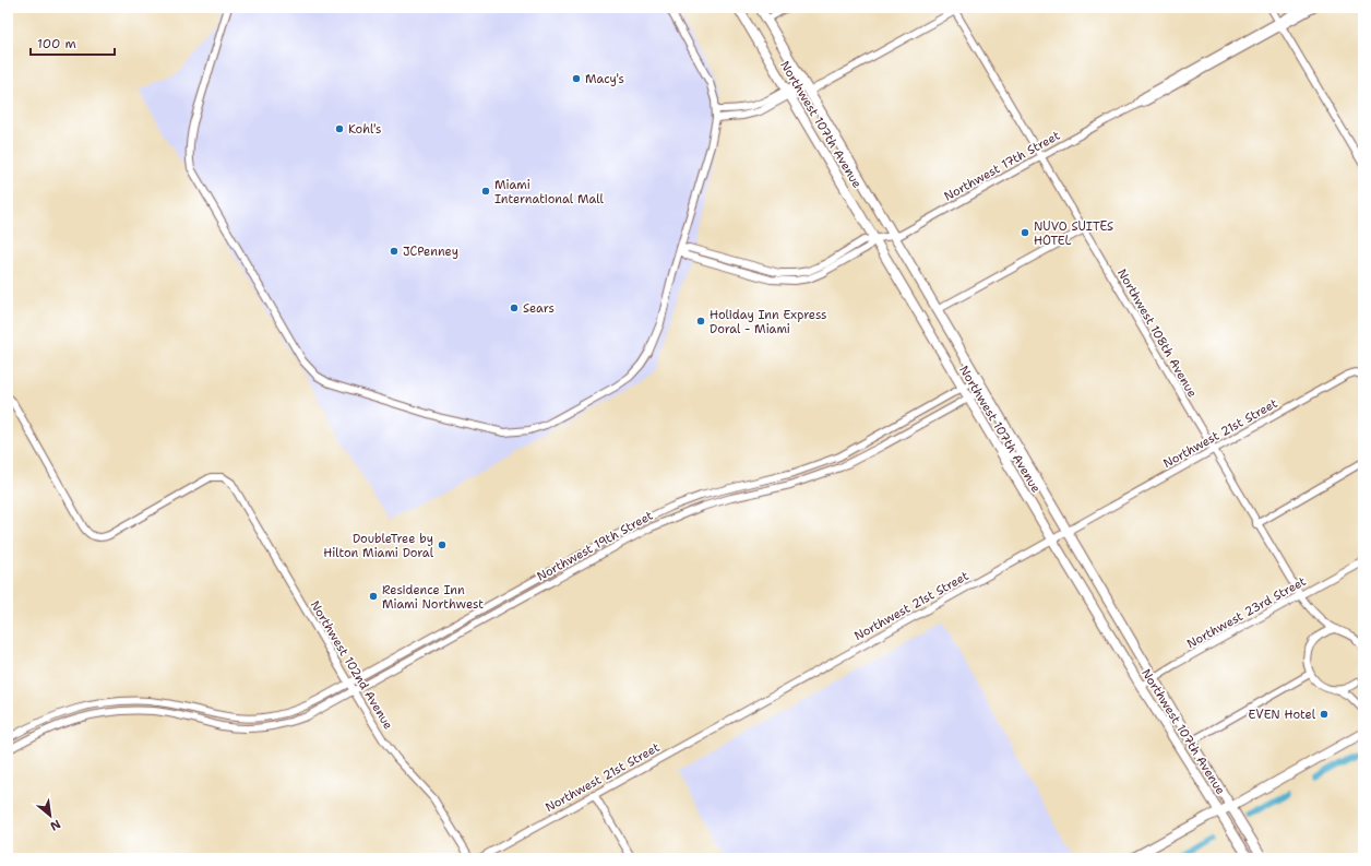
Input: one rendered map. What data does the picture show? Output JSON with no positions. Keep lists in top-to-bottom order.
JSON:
{
  "streets": {
    "main road": ["Northwest 107th Avenue"],
    "street": [
      "Northwest 17th Street",
      "Northwest 108th Avenue",
      "Northwest 21st Street",
      "Northwest 19th Street",
      "Northwest 23rd Street",
      "Northwest 102nd Avenue"
    ]
  },
  "crossings": [
    ["Northwest 107th Avenue", "Northwest 17th Street"],
    ["Northwest 107th Avenue", "Northwest 21st Street"],
    ["Northwest 107th Avenue", "Northwest 19th Street"],
    ["Northwest 107th Avenue", "Northwest 23rd Street"],
    ["Northwest 17th Street", "Northwest 108th Avenue"],
    ["Northwest 108th Avenue", "Northwest 21st Street"],
    ["Northwest 108th Avenue", "Northwest 23rd Street"],
    ["Northwest 19th Street", "Northwest 102nd Avenue"]
  ],
  "places": [
    "Macy's",
    "Kohl's",
    "Miami International Mall",
    "NUVO SUITES HOTEL",
    "JCPenney",
    "Sears",
    "Holiday Inn Express Doral - Miami",
    "DoubleTree by Hilton Miami Doral",
    "Residence Inn Miami Northwest",
    "EVEN Hotel"
  ],
  "scale_bar": "100 m",
  "north": "bottom right"
}
